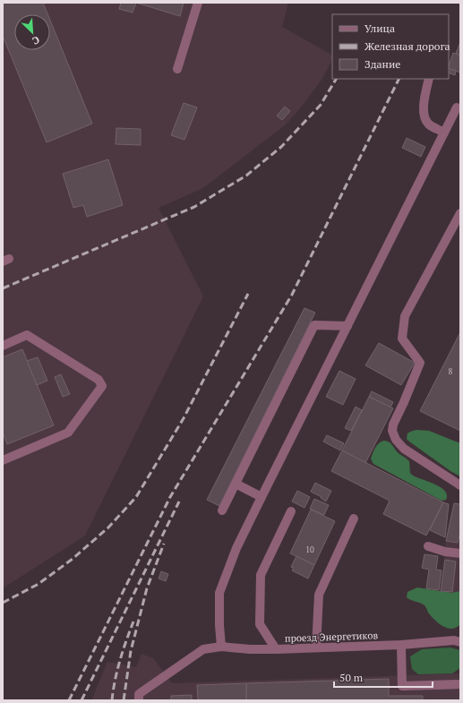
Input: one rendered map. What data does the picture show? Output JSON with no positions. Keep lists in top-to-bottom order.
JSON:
{
  "streets": {
    "street": ["проезд Энергетиков"]
  },
  "house_numbers": ["8", "10"],
  "legend": ["Улица", "Железная дорога", "Здание"],
  "scale_bar": "50 m",
  "north": "bottom right"
}
